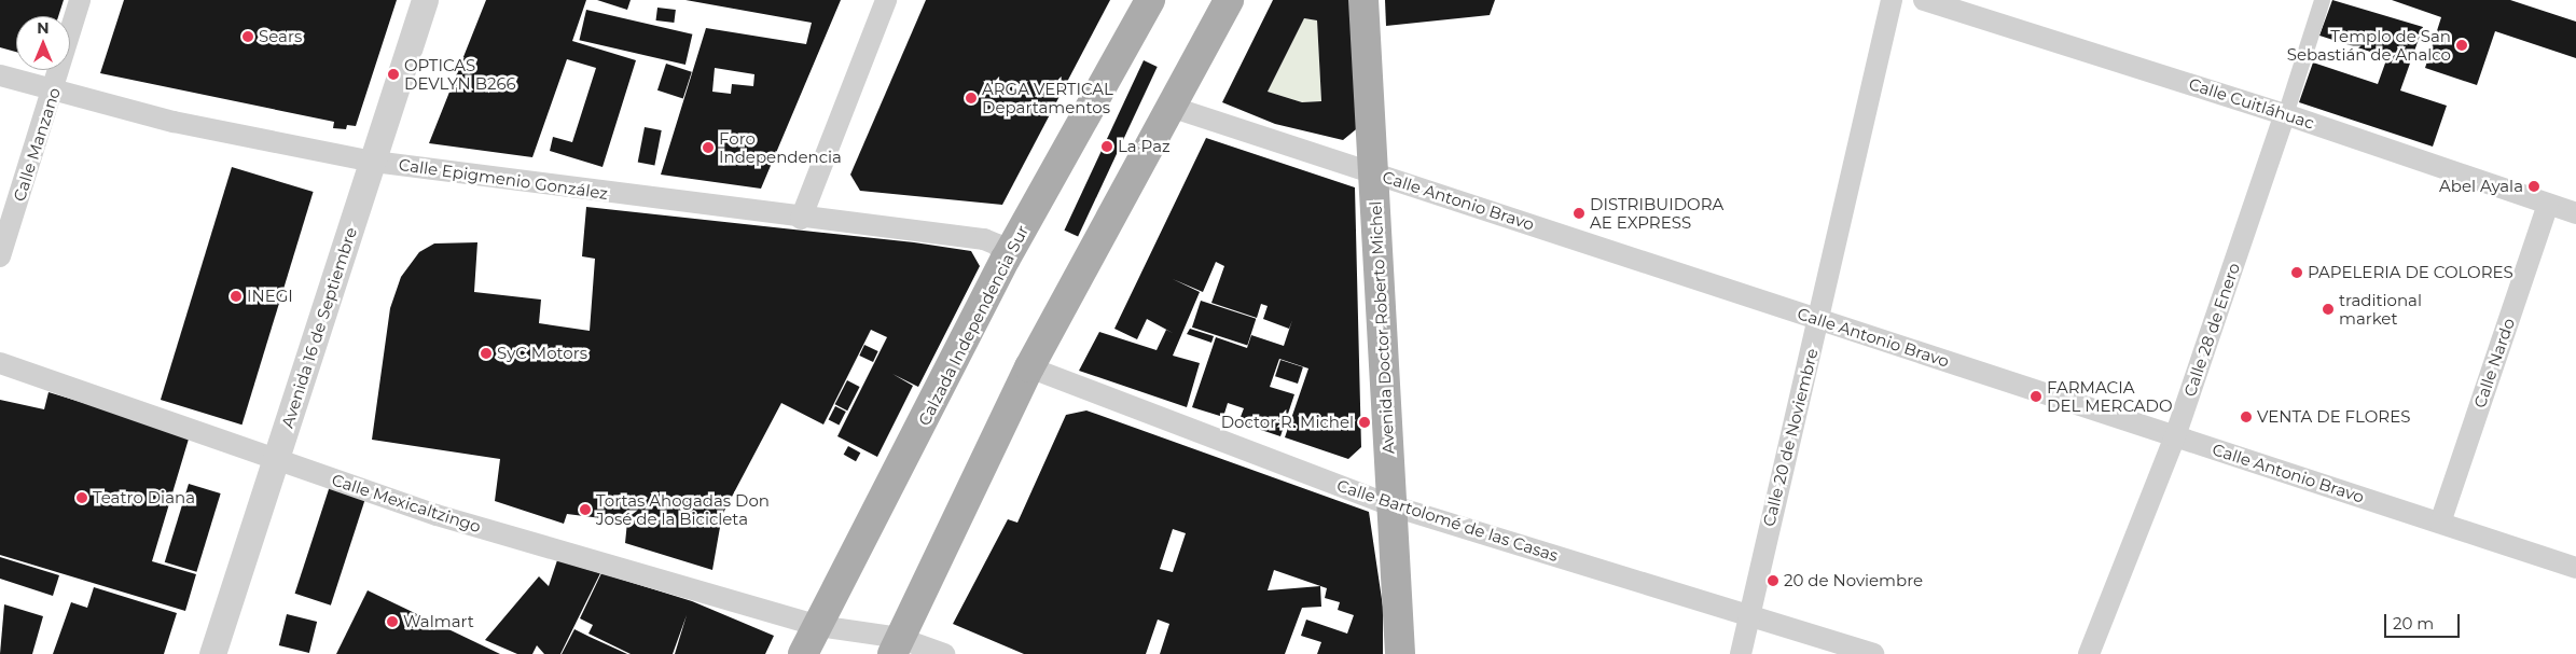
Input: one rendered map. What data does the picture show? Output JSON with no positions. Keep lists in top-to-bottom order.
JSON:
{
  "streets": {
    "main road": ["Calzada Independencia Sur", "Avenida Doctor Roberto Michel"],
    "street": [
      "Calle Cuitláhuac",
      "Calle Manzano",
      "Calle Epigmenio González",
      "Calle Antonio Bravo",
      "Avenida 16 de Septiembre",
      "Calle 28 de Enero",
      "Calle Nardo",
      "Calle 20 de Noviembre",
      "Calle Mexicaltzingo",
      "Calle Bartolomé de las Casas"
    ]
  },
  "crossings": [
    ["Calle Cuitláhuac", "Calle 28 de Enero"],
    ["Calle Cuitláhuac", "Calle Nardo"],
    ["Calle Manzano", "Calle Epigmenio González"],
    ["Calle Epigmenio González", "Calzada Independencia Sur"],
    ["Calle Epigmenio González", "Avenida 16 de Septiembre"],
    ["Calle Antonio Bravo", "Avenida Doctor Roberto Michel"],
    ["Calle Antonio Bravo", "Calle 28 de Enero"],
    ["Calle Antonio Bravo", "Calle Nardo"],
    ["Calle Antonio Bravo", "Calle 20 de Noviembre"],
    ["Calzada Independencia Sur", "Calle Mexicaltzingo"],
    ["Avenida 16 de Septiembre", "Calle Mexicaltzingo"],
    ["Avenida Doctor Roberto Michel", "Calle Bartolomé de las Casas"],
    ["Calle 20 de Noviembre", "Calle Bartolomé de las Casas"]
  ],
  "places": [
    "Sears",
    "Templo de San Sebastián de Analco",
    "OPTICAS DEVLYN B266",
    "ARGA VERTICAL Departamentos",
    "La Paz",
    "Foro Independencia",
    "Abel Ayala",
    "DISTRIBUIDORA AE EXPRESS",
    "PAPELERIA DE COLORES",
    "INEGI",
    "traditional market",
    "SyC Motors",
    "FARMACIA DEL MERCADO",
    "VENTA DE FLORES",
    "Doctor R. Michel",
    "Teatro Diana",
    "Tortas Ahogadas Don José de la Bicicleta",
    "20 de Noviembre",
    "Walmart"
  ],
  "scale_bar": "20 m",
  "north": "top"
}
